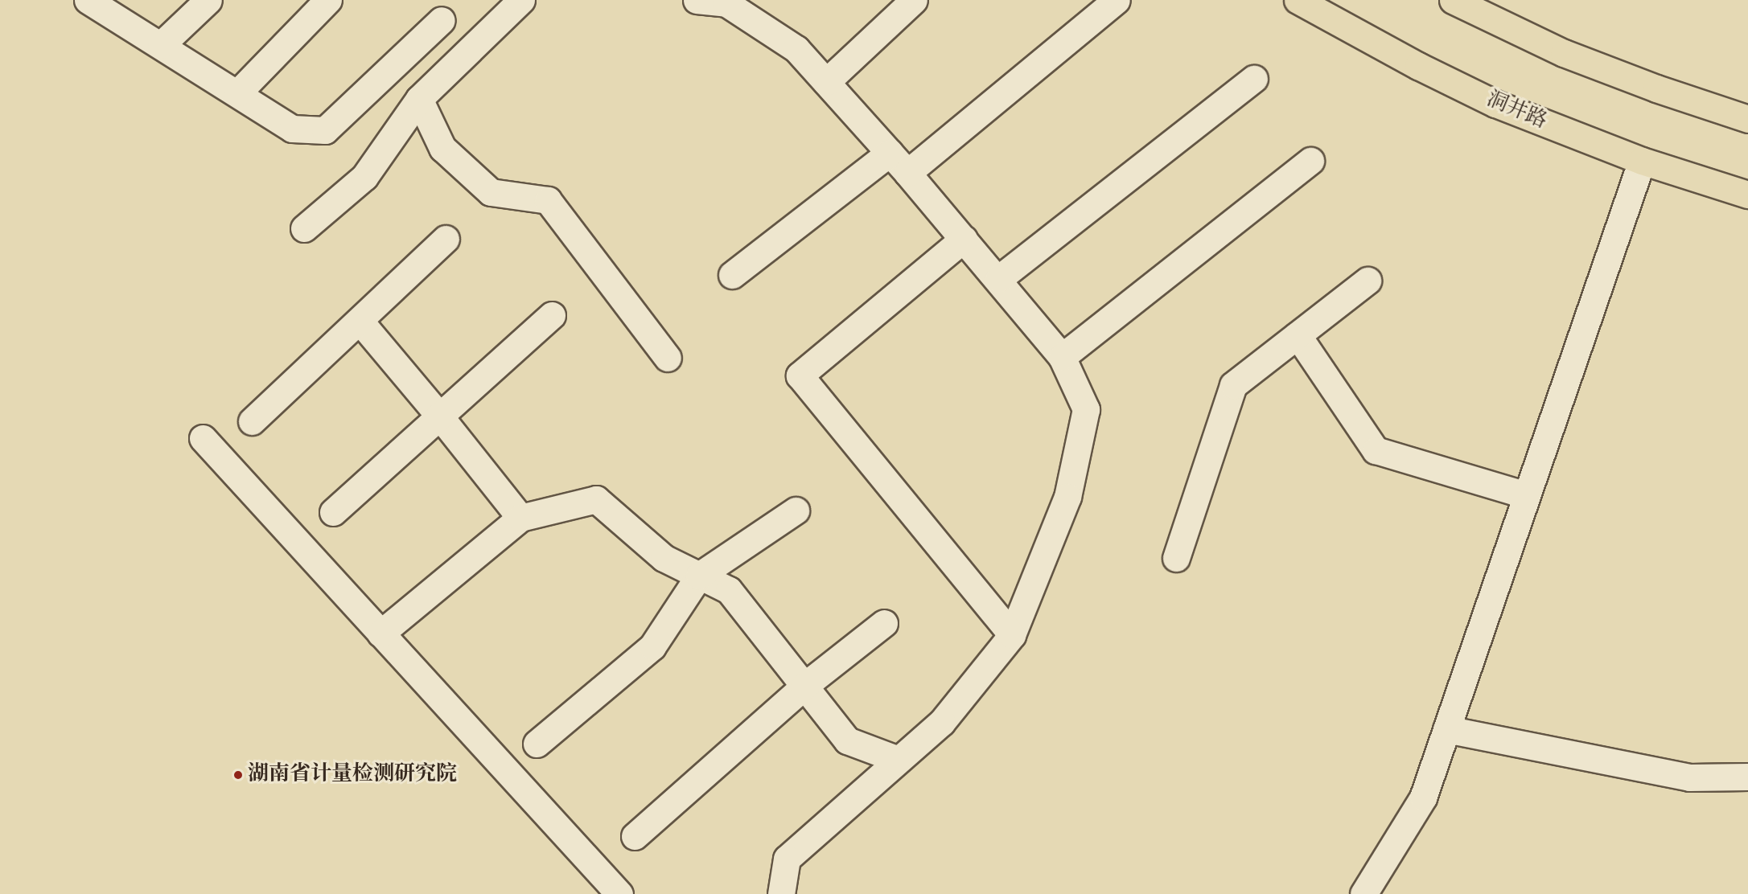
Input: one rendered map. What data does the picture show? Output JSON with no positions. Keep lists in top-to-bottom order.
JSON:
{
  "streets": {
    "main road": ["洞井路"]
  },
  "places": ["湖南省计量检测研究院"]
}
